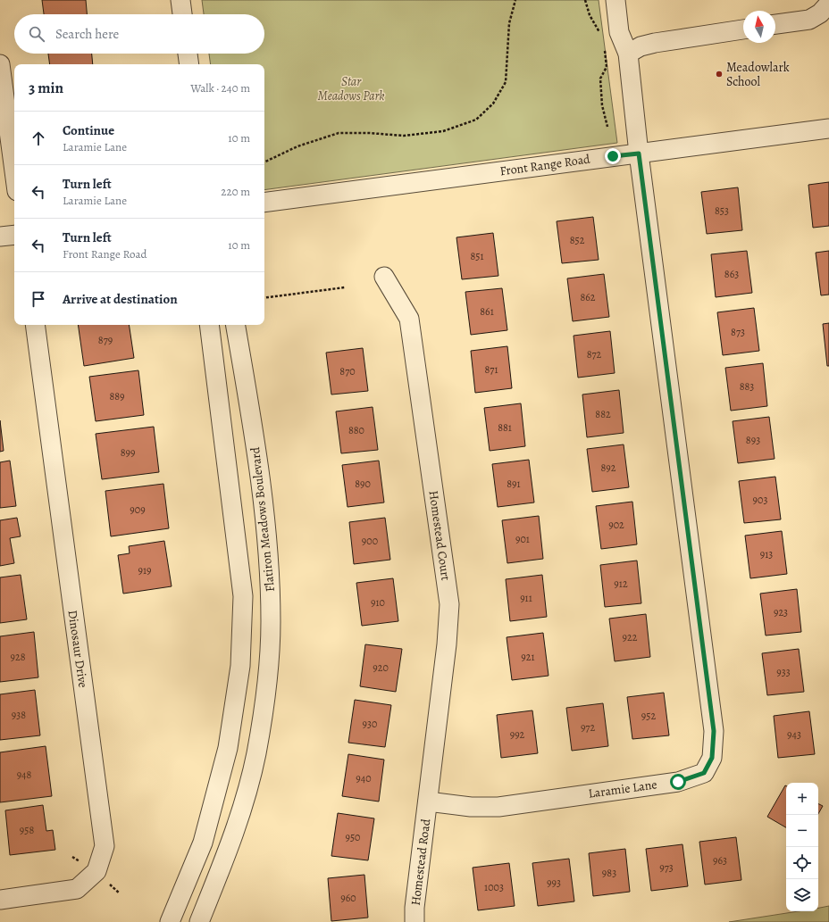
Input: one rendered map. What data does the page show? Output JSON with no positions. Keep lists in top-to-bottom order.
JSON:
{
  "streets": {
    "street": [
      "Front Range Road",
      "Flatiron Meadows Boulevard",
      "Homestead Court",
      "Dinosaur Drive",
      "Laramie Lane",
      "Homestead Road"
    ]
  },
  "crossings": [
    ["Front Range Road", "Laramie Lane"],
    ["Homestead Court", "Laramie Lane"],
    ["Homestead Court", "Homestead Road"],
    ["Laramie Lane", "Homestead Road"]
  ],
  "parks": ["Star Meadows Park"],
  "places": ["Meadowlark School"],
  "house_numbers": [
    "853",
    "852",
    "851",
    "863",
    "862",
    "861",
    "873",
    "879",
    "872",
    "871",
    "870",
    "883",
    "889",
    "882",
    "881",
    "880",
    "893",
    "899",
    "892",
    "890",
    "891",
    "903",
    "909",
    "902",
    "901",
    "900",
    "913",
    "919",
    "912",
    "911",
    "910",
    "923",
    "922",
    "928",
    "921",
    "920",
    "933",
    "938",
    "952",
    "930",
    "972",
    "992",
    "943",
    "948",
    "940",
    "958",
    "950",
    "963",
    "973",
    "983",
    "993",
    "1003",
    "960"
  ],
  "north": "top",
  "page": {
    "search": "Search here",
    "heading": ["3 min", "Walk · 240 m"],
    "list": [
      ["Continue", "Laramie Lane", "10 m"],
      ["Turn left", "Laramie Lane", "220 m"],
      ["Turn left", "Front Range Road", "10 m"],
      "Arrive at destination"
    ],
    "map_buttons": ["+", "−"]
  }
}
